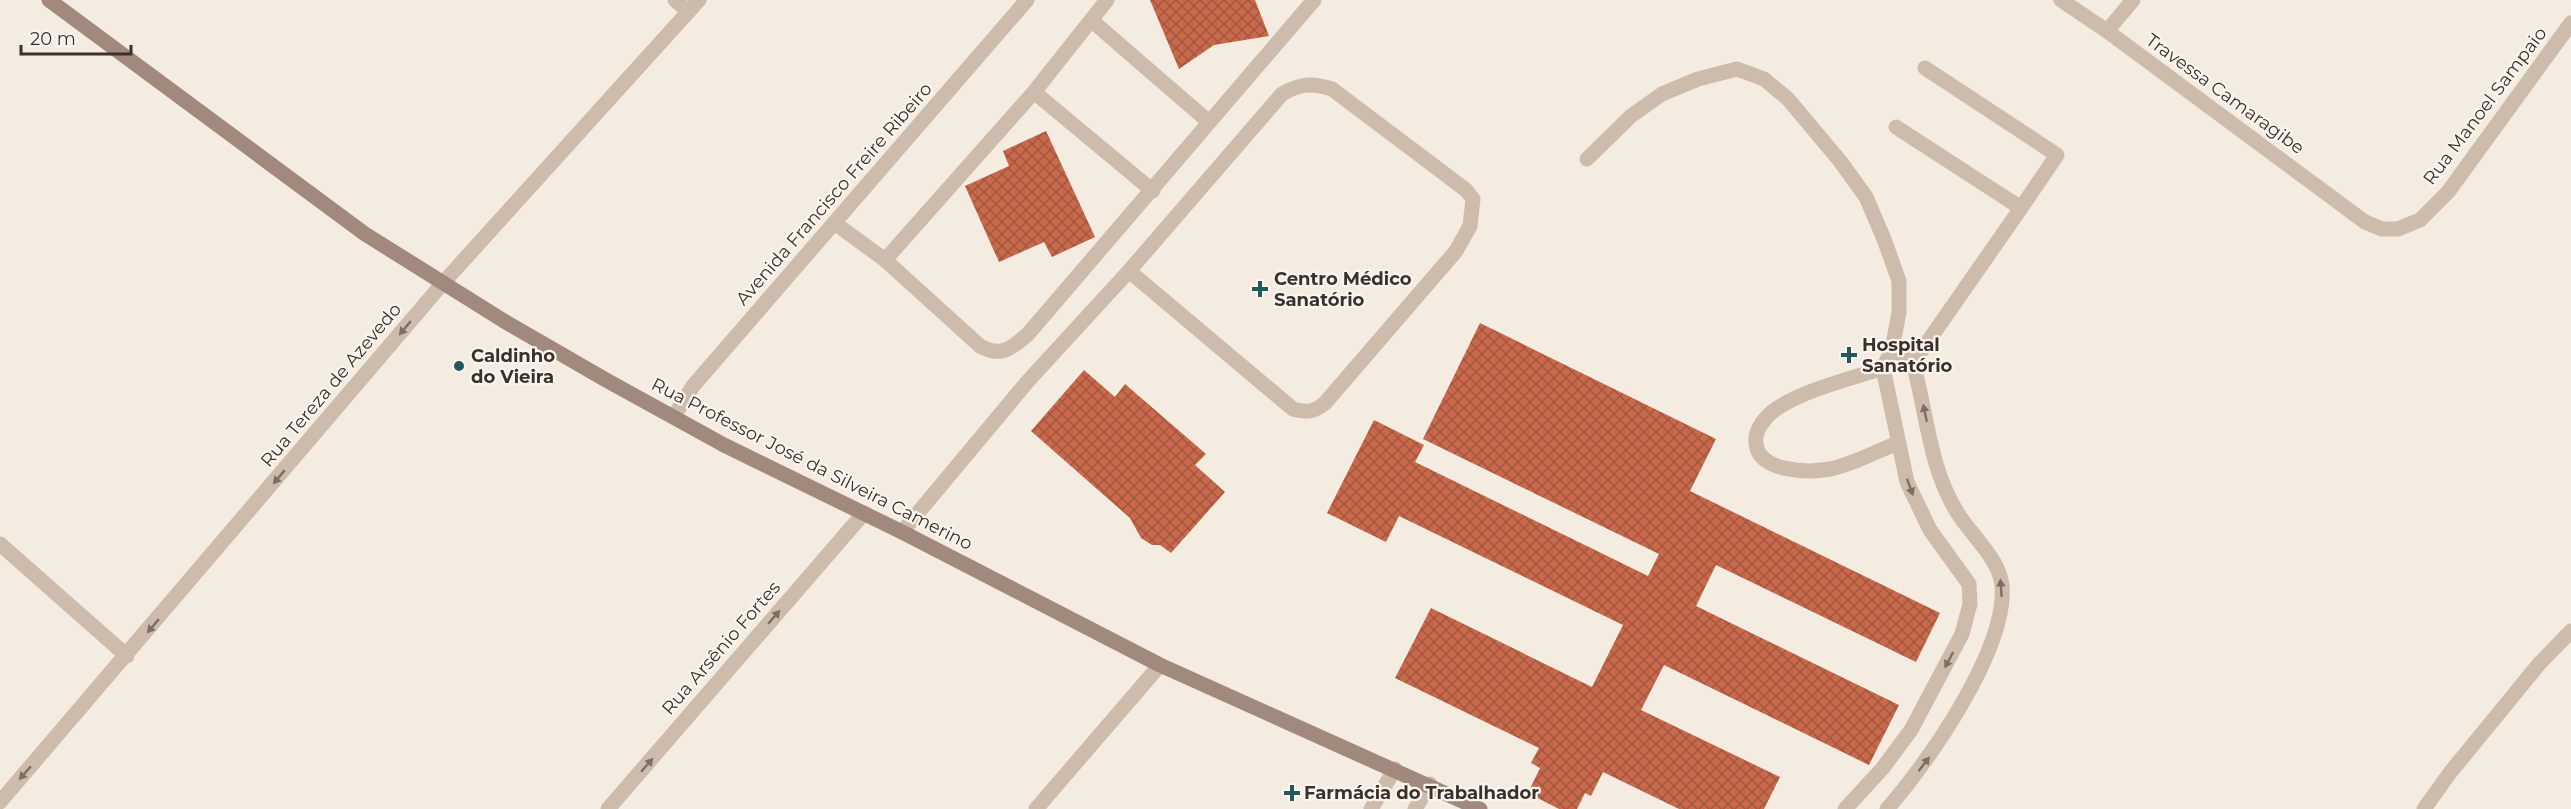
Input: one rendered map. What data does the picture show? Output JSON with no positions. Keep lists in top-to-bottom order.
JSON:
{
  "streets": {
    "street": [
      "Travessa Camaragibe",
      "Rua Manoel Sampaio",
      "Avenida Francisco Freire Ribeiro",
      "Rua Tereza de Azevedo",
      "Rua Professor José da Silveira Camerino",
      "Rua Arsênio Fortes"
    ]
  },
  "crossings": [
    ["Travessa Camaragibe", "Rua Manoel Sampaio"],
    ["Avenida Francisco Freire Ribeiro", "Rua Professor José da Silveira Camerino"],
    ["Rua Tereza de Azevedo", "Rua Professor José da Silveira Camerino"],
    ["Rua Professor José da Silveira Camerino", "Rua Arsênio Fortes"]
  ],
  "one_way": ["Rua Tereza de Azevedo", "Rua Arsênio Fortes"],
  "places": {
    "health": ["Centro Médico Sanatório", "Hospital Sanatório", "Farmácia do Trabalhador"],
    "other": ["Caldinho do Vieira"]
  },
  "scale_bar": "20 m"
}
